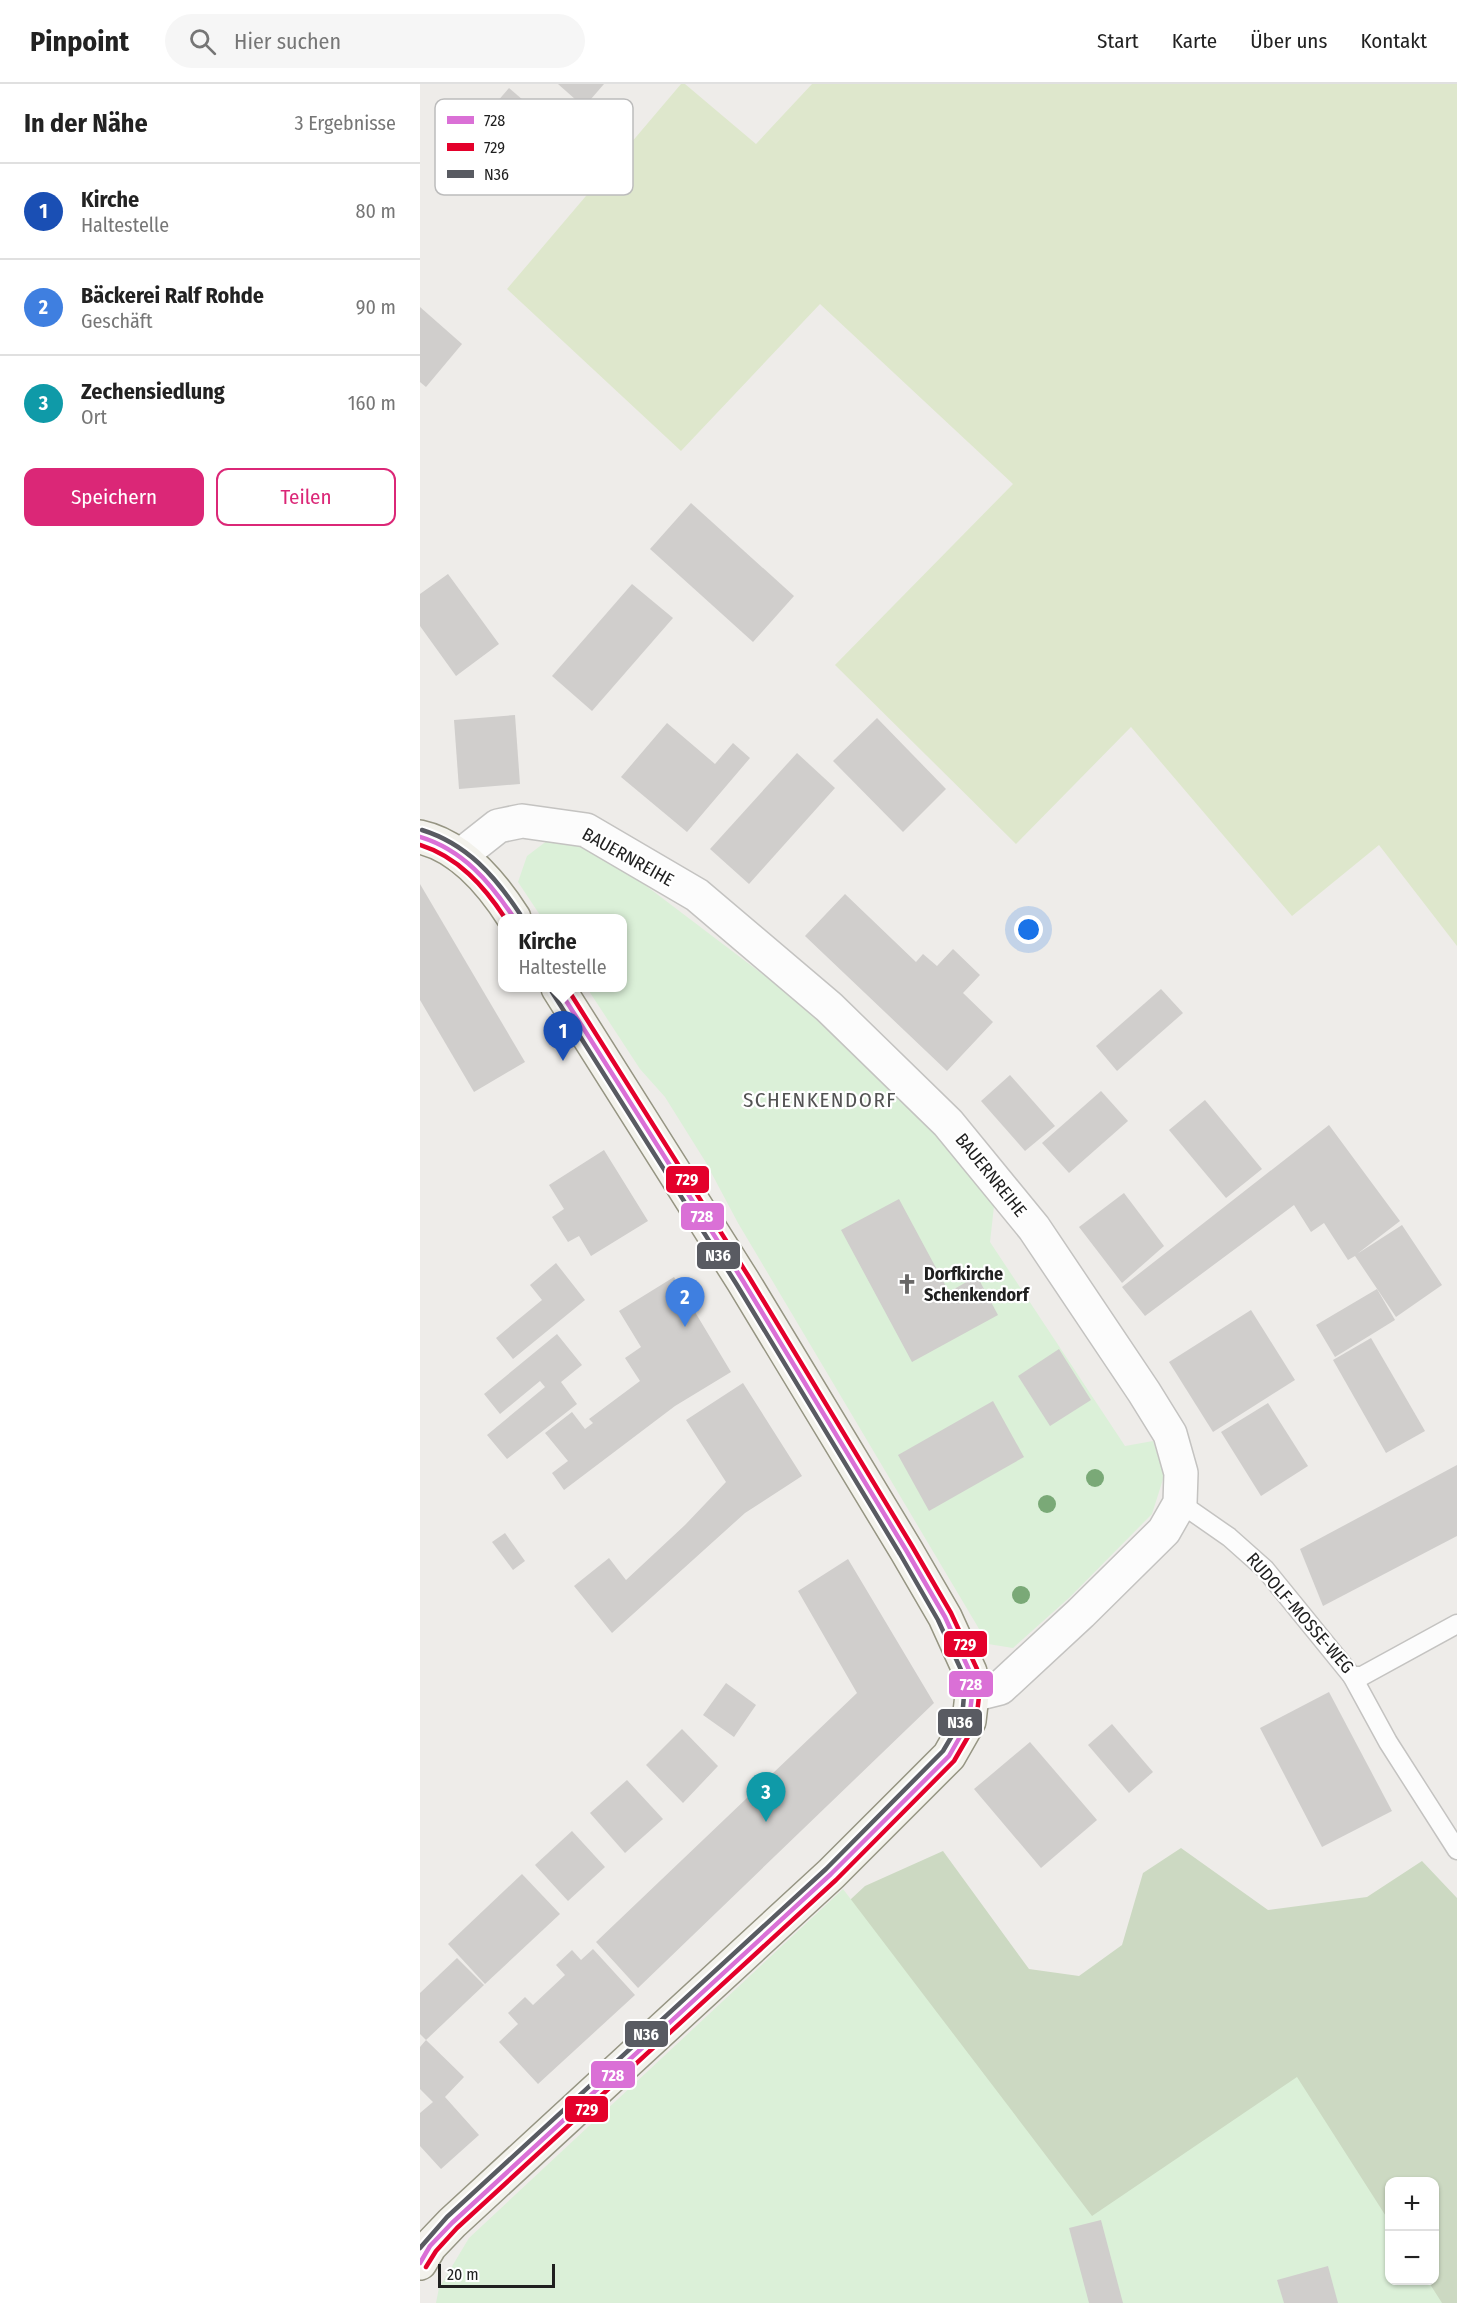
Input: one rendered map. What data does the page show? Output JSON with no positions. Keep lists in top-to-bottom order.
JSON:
{
  "streets": {
    "street": ["BAUERNREIHE"],
    "lane": ["RUDOLF-MOSSE-WEG"]
  },
  "crossings": [
    ["BAUERNREIHE", "RUDOLF-MOSSE-WEG"]
  ],
  "districts": ["SCHENKENDORF"],
  "places": {
    "church": ["Dorfkirche Schenkendorf"]
  },
  "lines": ["transit line N36", "transit line 728", "transit line 729"],
  "legend": ["728", "729", "N36"],
  "scale_bar": "20 m",
  "page": {
    "header": "Pinpoint",
    "search": "Hier suchen",
    "nav": [
      "Start",
      "Karte",
      "Über uns",
      "Kontakt"
    ],
    "heading": ["In der Nähe", "3 Ergebnisse"],
    "list": [
      {
        "mark": "1",
        "name": "Kirche",
        "note": "Haltestelle",
        "value": "80 m"
      },
      {
        "mark": "2",
        "name": "Bäckerei Ralf Rohde",
        "note": "Geschäft",
        "value": "90 m"
      },
      {
        "mark": "3",
        "name": "Zechensiedlung",
        "note": "Ort",
        "value": "160 m"
      }
    ],
    "buttons": ["Speichern", "Teilen"],
    "popup": ["Kirche", "Haltestelle"],
    "pins": ["1", "2", "3"],
    "map_buttons": ["+", "−"],
    "scale": "20 m"
  }
}
